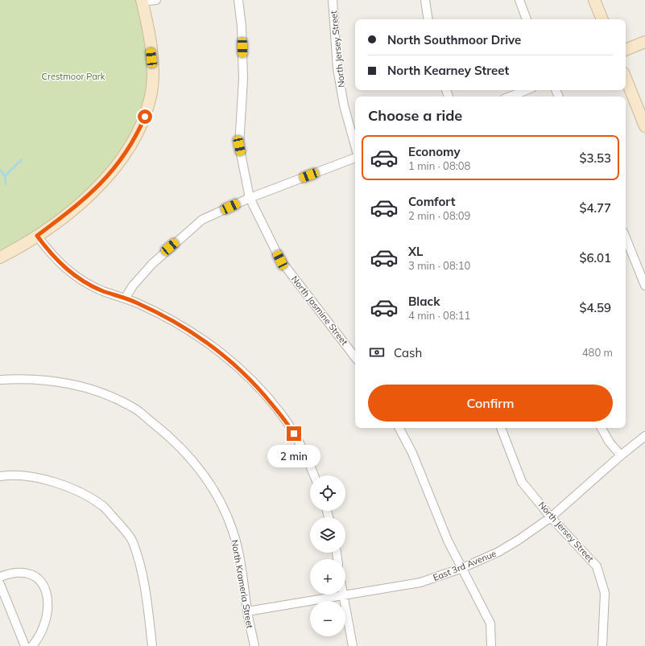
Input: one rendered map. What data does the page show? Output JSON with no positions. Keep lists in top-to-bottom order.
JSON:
{
  "streets": {
    "street": [
      "North Jersey Street",
      "North Jasmine Street",
      "East 3rd Avenue",
      "North Krameria Street"
    ]
  },
  "crossings": [
    ["North Jersey Street", "East 3rd Avenue"],
    ["East 3rd Avenue", "North Krameria Street"]
  ],
  "parks": ["Crestmoor Park"],
  "page": {
    "banner": ["North Southmoor Drive", "North Kearney Street"],
    "heading": "Choose a ride",
    "list": [
      {
        "name": "Economy",
        "note": "1 min · 08:08",
        "value": "$3.53"
      },
      {
        "name": "Comfort",
        "note": "2 min · 08:09",
        "value": "$4.77"
      },
      {
        "name": "XL",
        "note": "3 min · 08:10",
        "value": "$6.01"
      },
      {
        "name": "Black",
        "note": "4 min · 08:11",
        "value": "$4.59"
      }
    ],
    "pay": ["Cash", "480 m"],
    "buttons": "Confirm",
    "bubble": "2 min",
    "map_buttons": ["+", "−"]
  }
}
